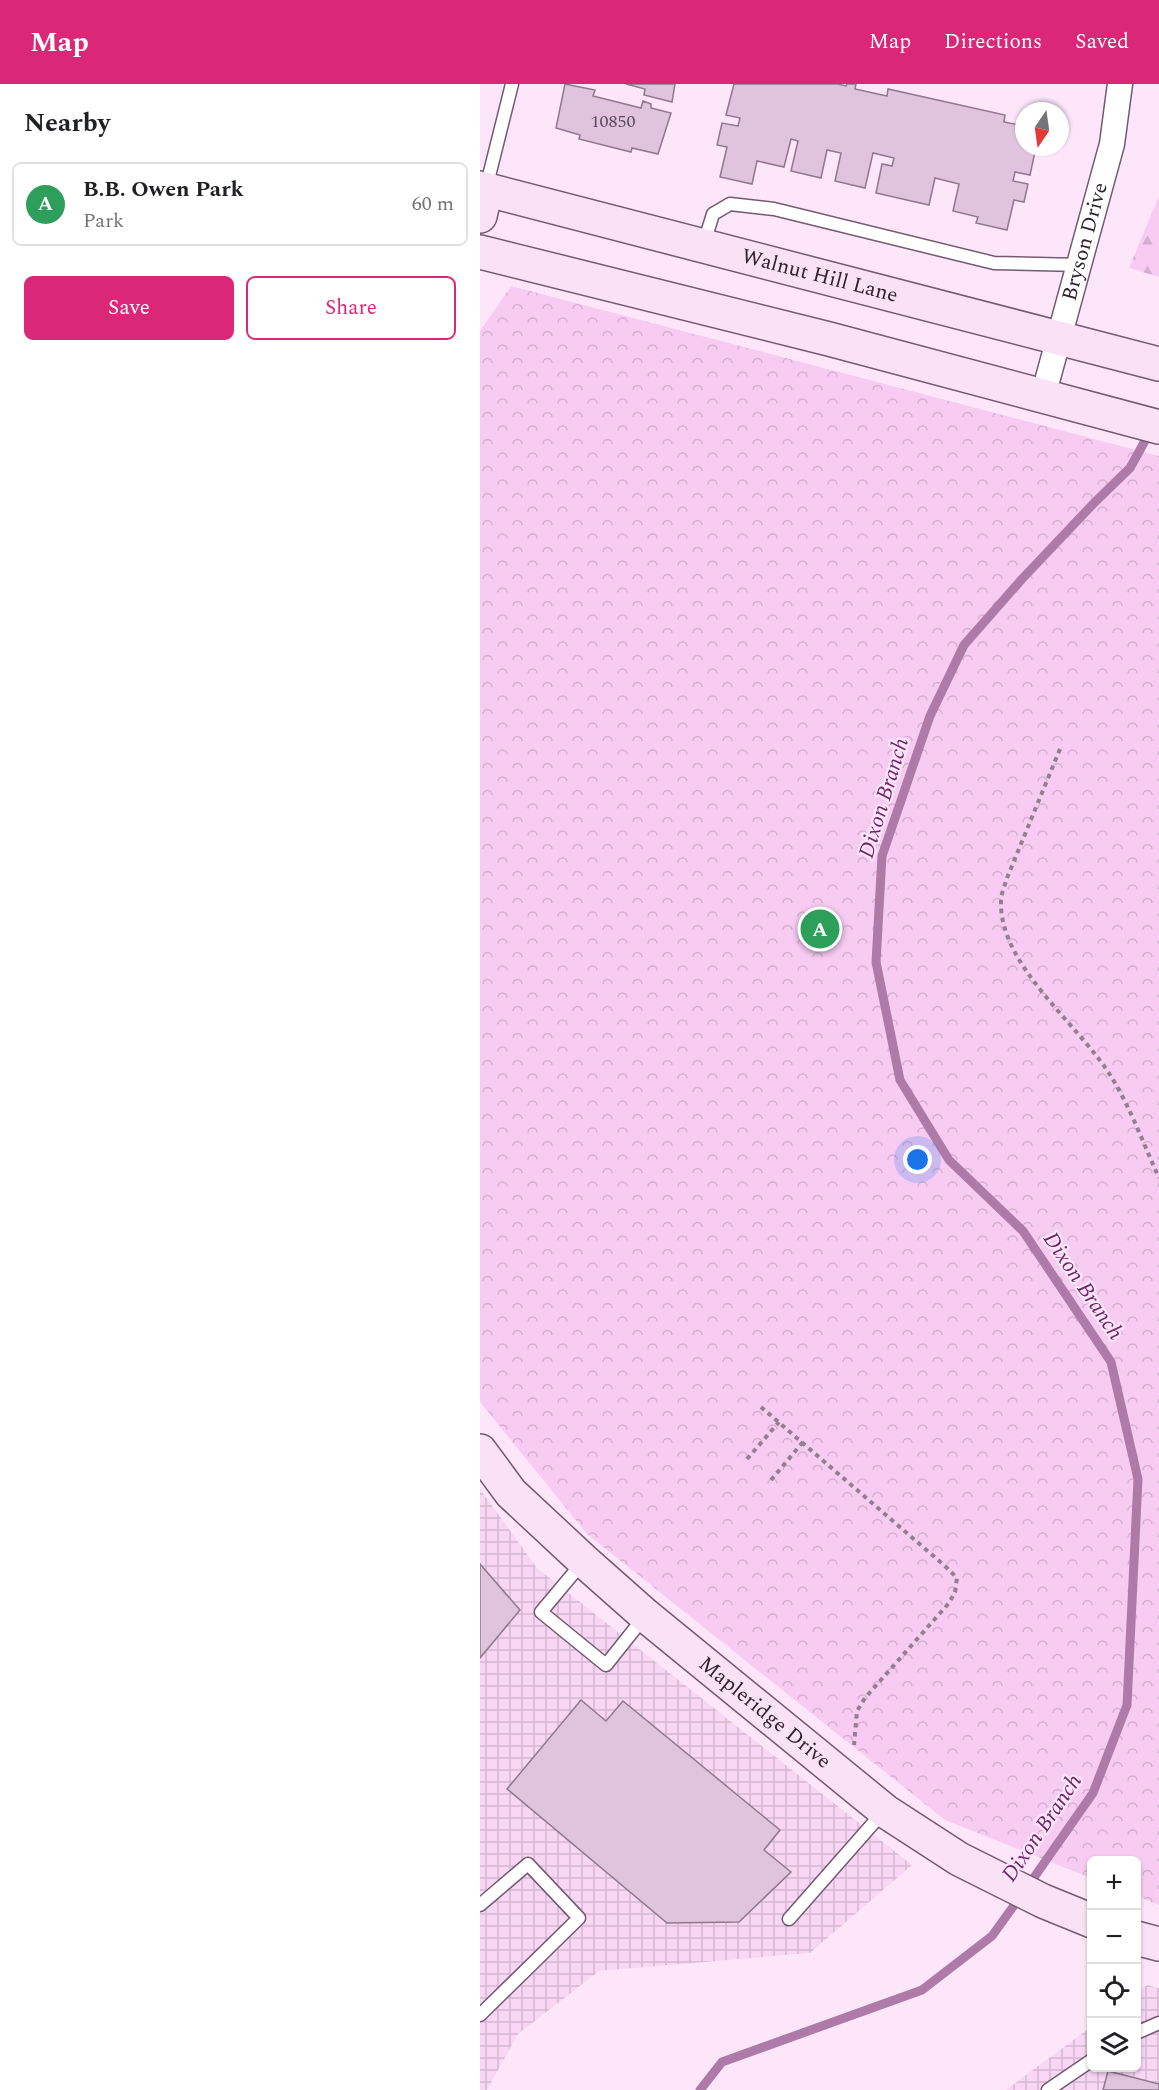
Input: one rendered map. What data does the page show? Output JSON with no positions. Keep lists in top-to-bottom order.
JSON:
{
  "streets": {
    "main road": ["Walnut Hill Lane", "Mapleridge Drive"],
    "street": ["Bryson Drive"]
  },
  "crossings": [
    ["Bryson Drive", "Walnut Hill Lane"]
  ],
  "water": ["Dixon Branch"],
  "house_numbers": ["10850"],
  "north": "bottom",
  "page": {
    "header": "Map",
    "nav": ["Map", "Directions", "Saved"],
    "heading": "Nearby",
    "list": [
      {
        "mark": "A",
        "name": "B.B. Owen Park",
        "note": "Park",
        "value": "60 m"
      }
    ],
    "buttons": ["Save", "Share"],
    "pins": "A",
    "map_buttons": ["+", "−"]
  }
}
